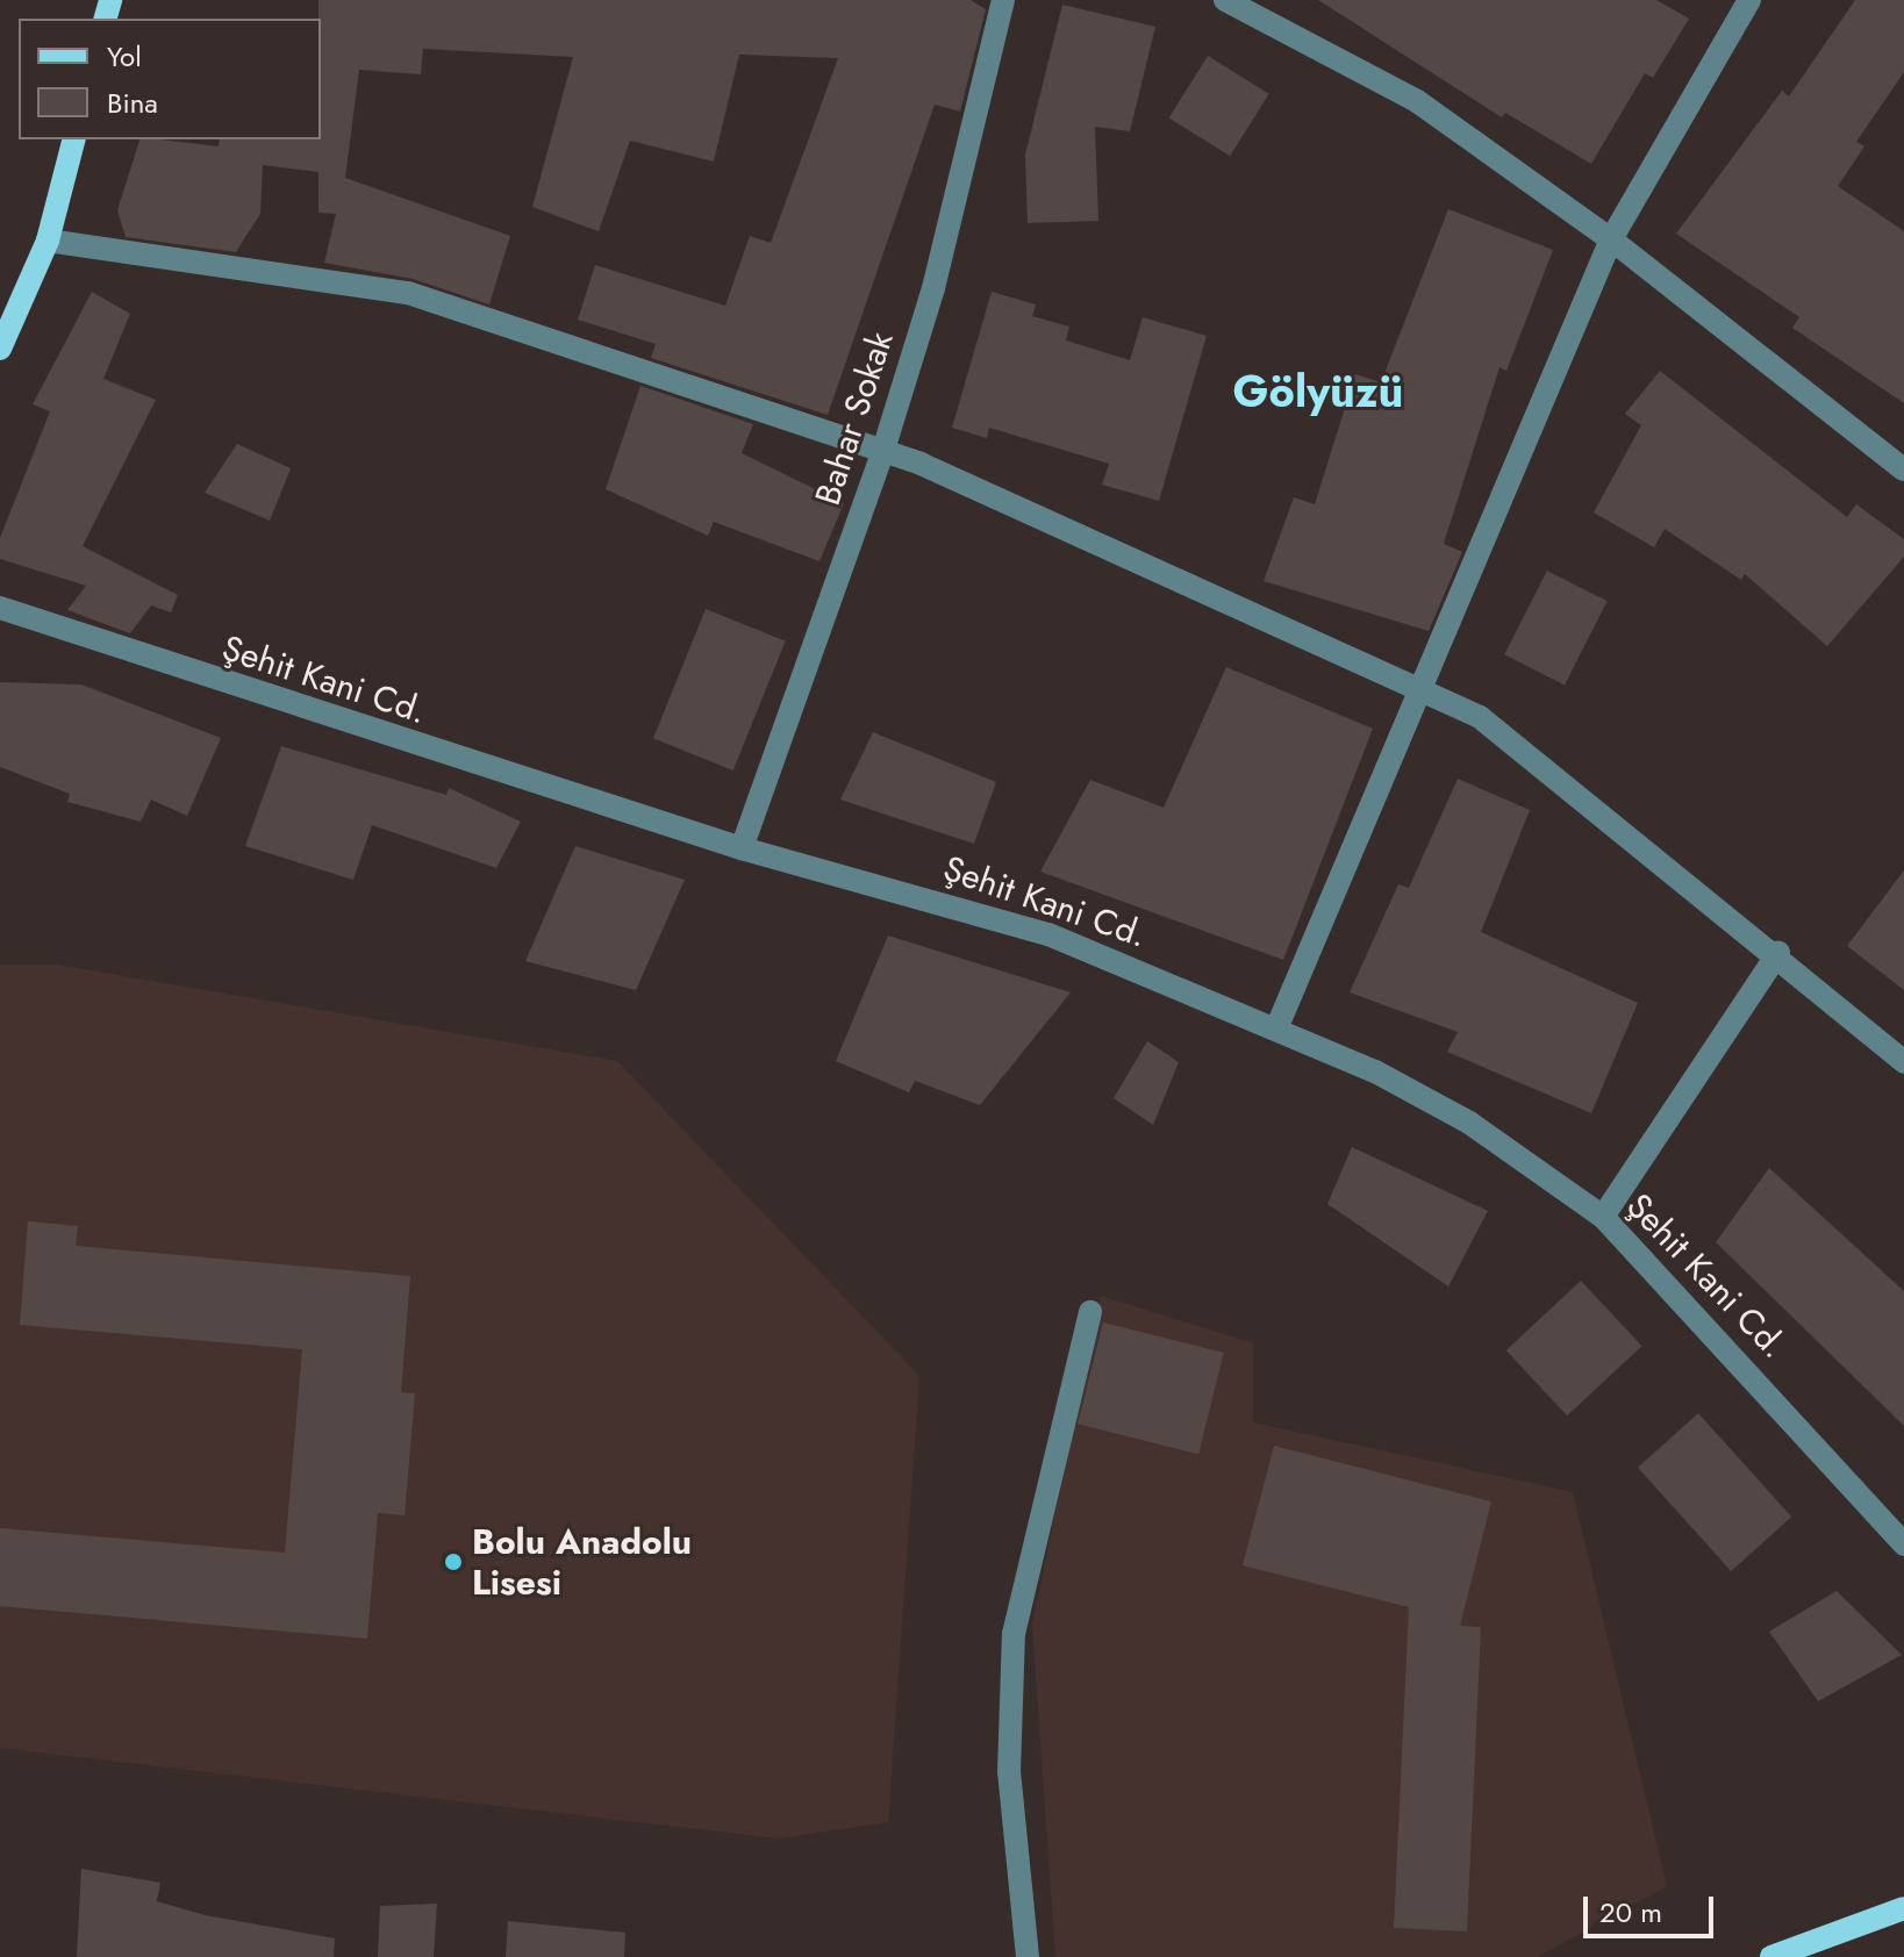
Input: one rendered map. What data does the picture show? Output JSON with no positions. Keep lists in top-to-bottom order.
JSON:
{
  "streets": {
    "street": ["Bahar Sokak", "Şehit Kani Cd."]
  },
  "crossings": [
    ["Bahar Sokak", "Şehit Kani Cd."]
  ],
  "districts": ["Gölyüzü"],
  "places": ["Bolu Anadolu Lisesi"],
  "legend": ["Yol", "Bina"],
  "scale_bar": "20 m"
}
